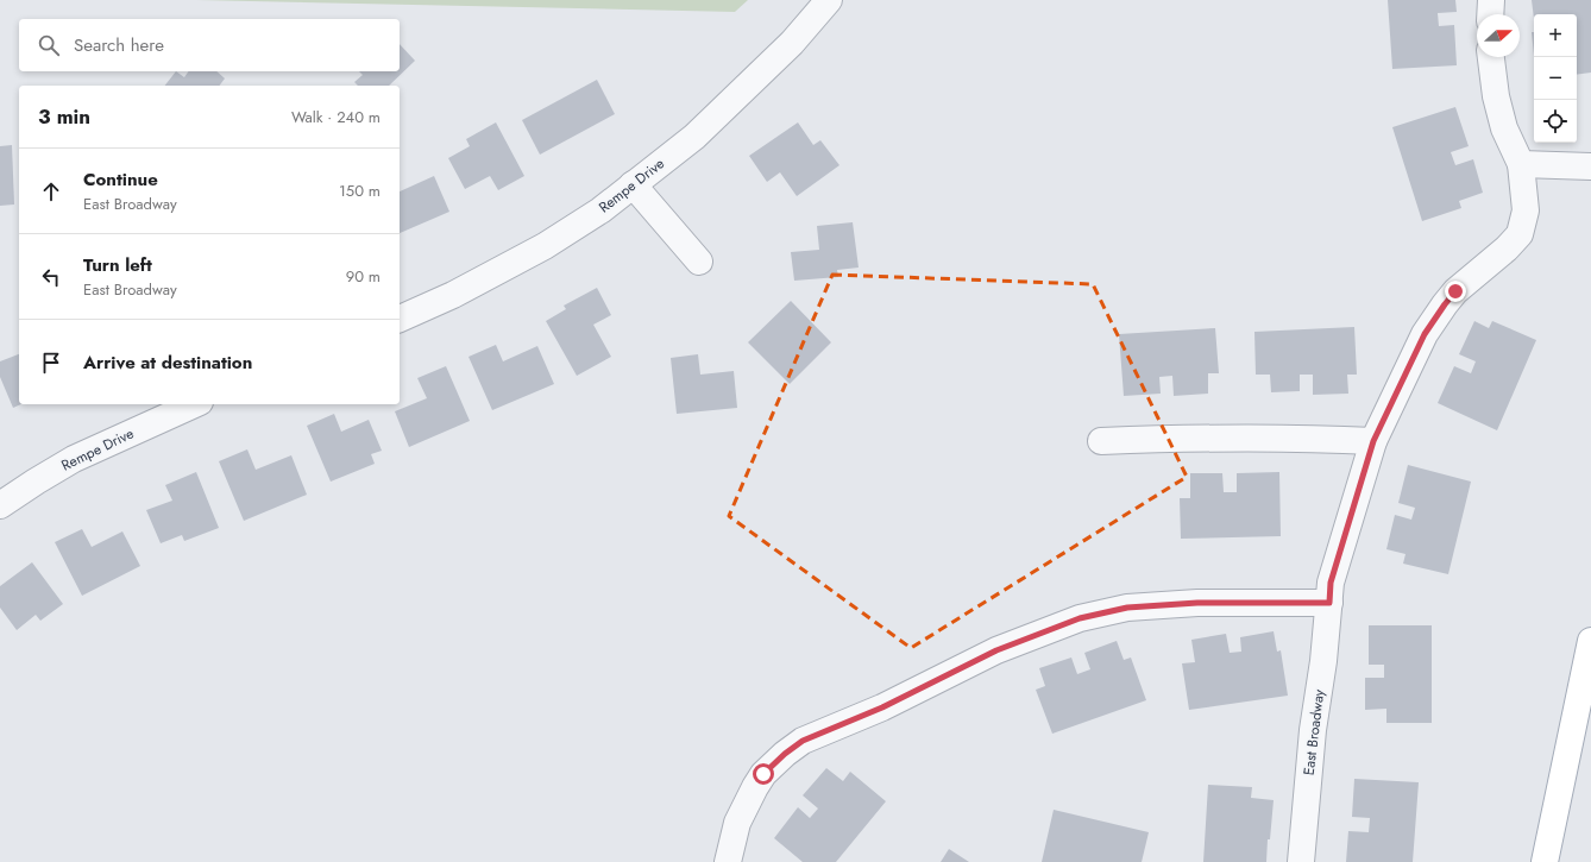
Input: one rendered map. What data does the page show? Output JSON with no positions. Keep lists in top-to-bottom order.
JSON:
{
  "streets": {
    "street": ["Rempe Drive", "East Broadway"]
  },
  "north": "right",
  "page": {
    "map_buttons": ["+", "−"],
    "search": "Search here",
    "heading": ["3 min", "Walk · 240 m"],
    "list": [
      ["Continue", "East Broadway", "150 m"],
      ["Turn left", "East Broadway", "90 m"],
      "Arrive at destination"
    ]
  }
}
